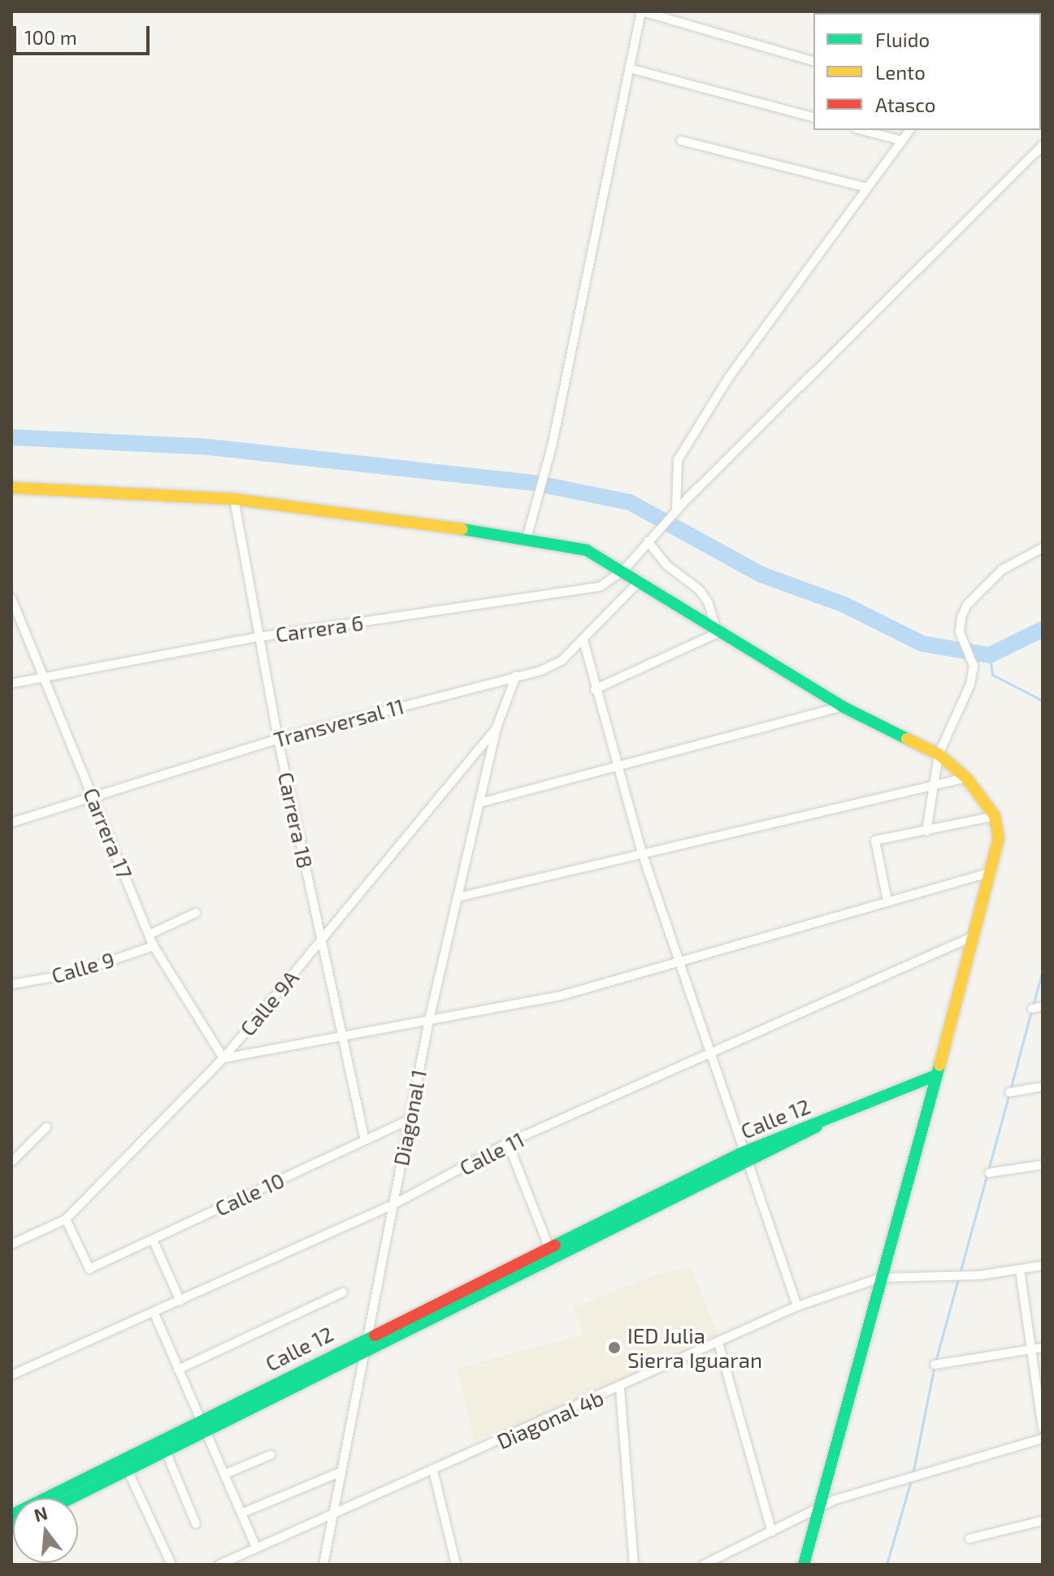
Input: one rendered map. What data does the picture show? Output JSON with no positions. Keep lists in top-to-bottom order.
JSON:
{
  "streets": {
    "street": [
      "Carrera 6",
      "Transversal 11",
      "Carrera 18",
      "Carrera 17",
      "Calle 9",
      "Calle 9A",
      "Diagonal 1",
      "Calle 12",
      "Calle 11",
      "Calle 10",
      "Diagonal 4b"
    ]
  },
  "crossings": [
    ["Carrera 6", "Carrera 18"],
    ["Carrera 6", "Carrera 17"],
    ["Transversal 11", "Carrera 18"],
    ["Transversal 11", "Carrera 17"],
    ["Transversal 11", "Diagonal 1"],
    ["Carrera 18", "Calle 9A"],
    ["Carrera 18", "Calle 10"],
    ["Carrera 17", "Calle 9"],
    ["Carrera 17", "Calle 9A"],
    ["Calle 9A", "Diagonal 1"],
    ["Calle 9A", "Calle 10"],
    ["Diagonal 1", "Calle 12"],
    ["Diagonal 1", "Calle 11"],
    ["Diagonal 1", "Calle 10"],
    ["Diagonal 1", "Diagonal 4b"]
  ],
  "places": ["IED Julia Sierra Iguaran"],
  "legend": ["Fluido", "Lento", "Atasco"],
  "scale_bar": "100 m",
  "north": "top"
}
